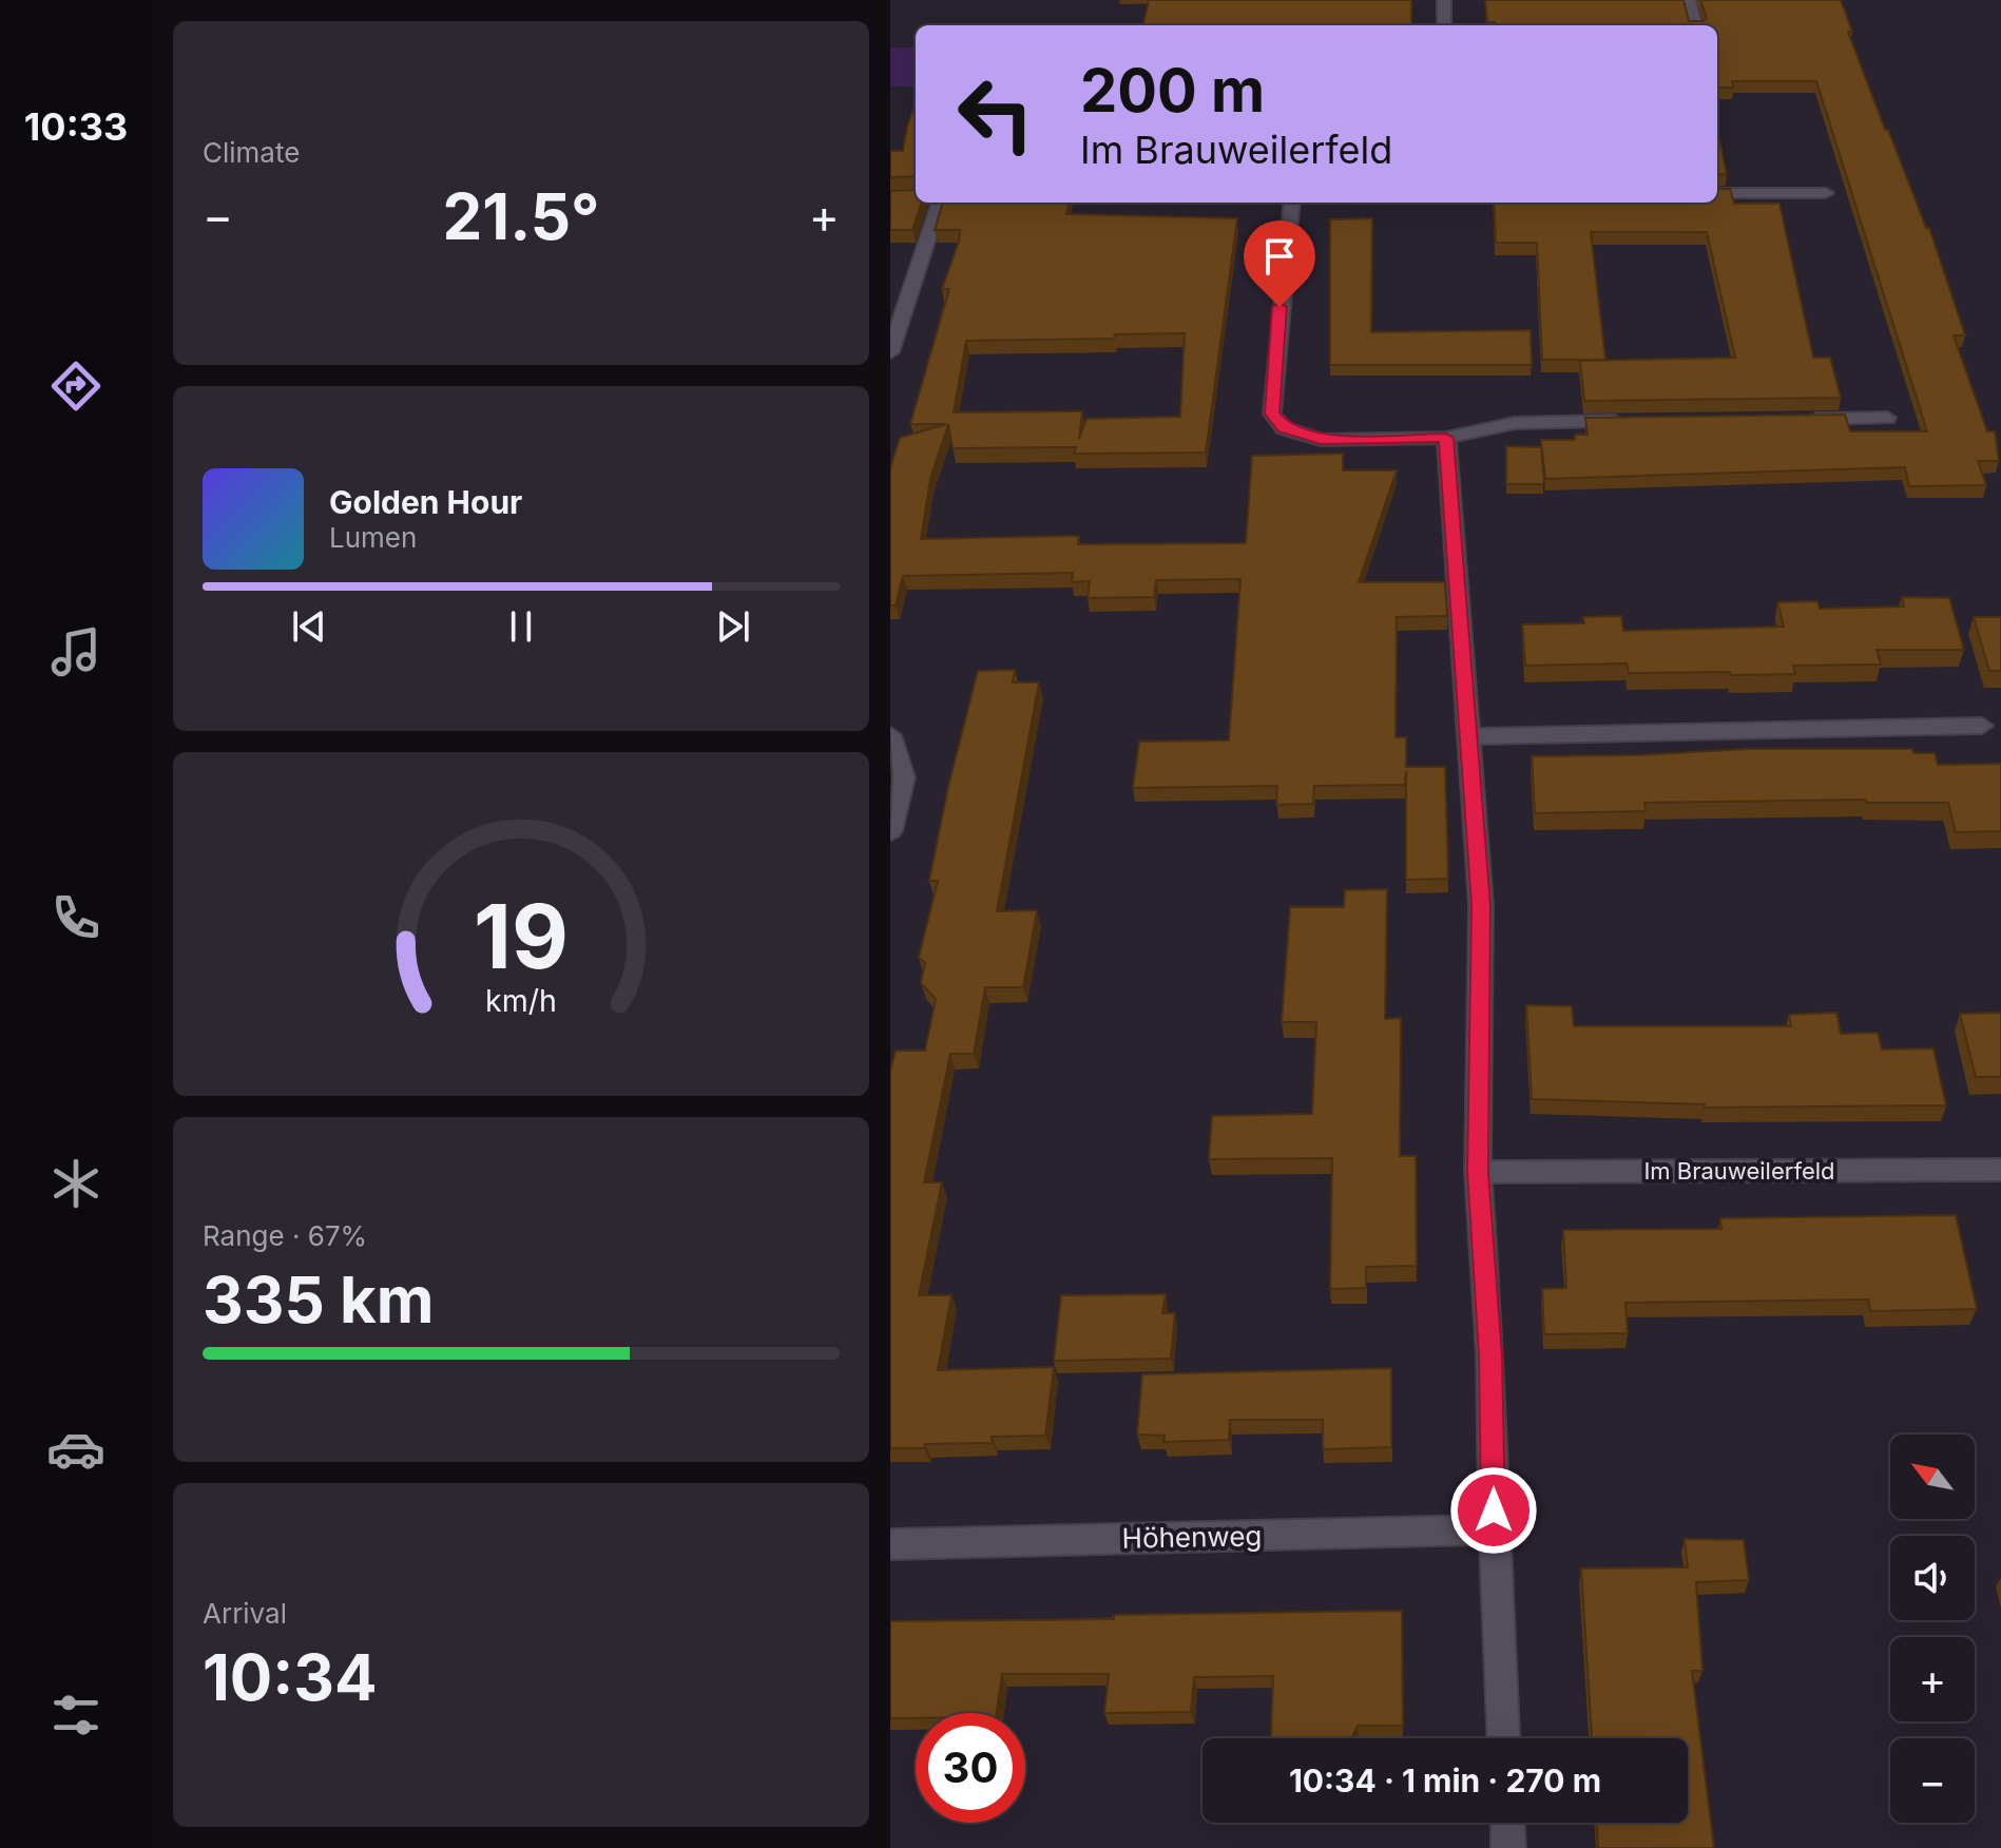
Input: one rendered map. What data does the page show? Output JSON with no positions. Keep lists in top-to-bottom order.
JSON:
{
  "streets": {
    "street": ["Im Brauweilerfeld", "Höhenweg"]
  },
  "north": "top left",
  "page": {
    "tabs": "10:33",
    "tile": [
      "Climate",
      ["Range · 67%", "335 km"],
      ["Arrival", "10:34"]
    ],
    "turn": ["200 m", "Im Brauweilerfeld"],
    "heat": ["−", "21.5°", "+"],
    "song": ["Golden Hour", "Lumen"],
    "map_buttons": ["+", "−"],
    "limit": "30",
    "trip": "10:34 · 1 min · 270 m",
    "gauge": ["19", "km/h"]
  }
}
